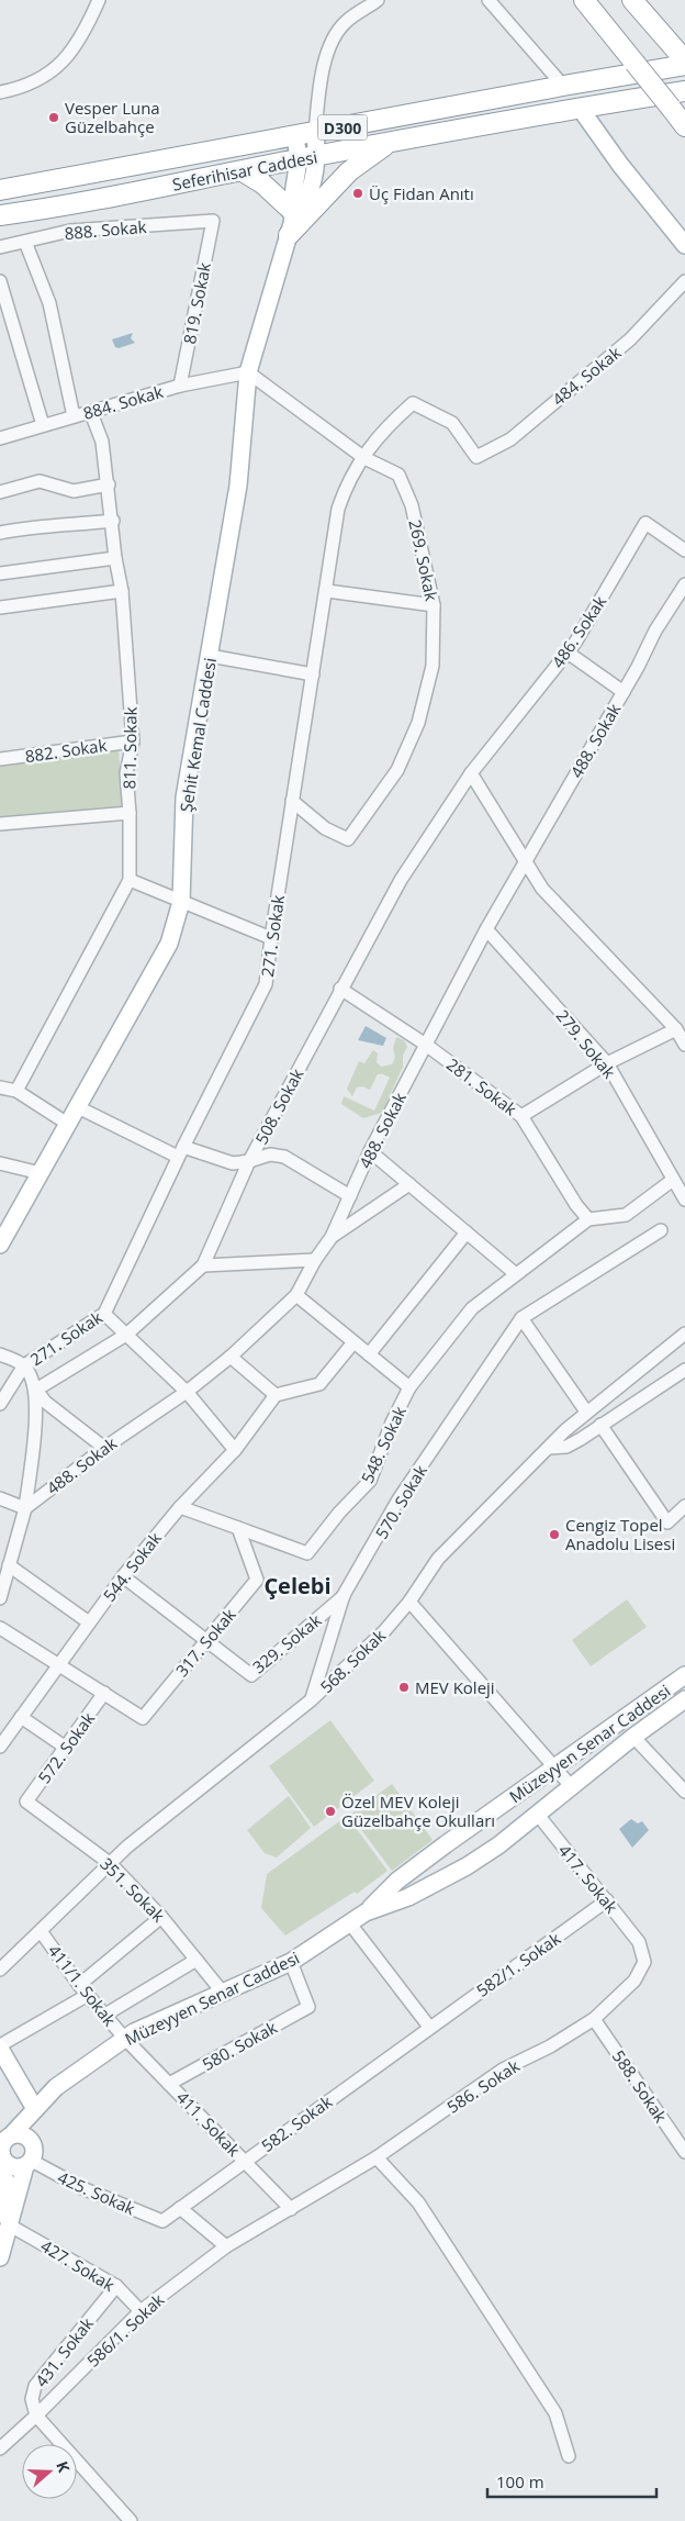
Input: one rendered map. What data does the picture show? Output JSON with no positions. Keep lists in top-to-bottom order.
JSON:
{
  "streets": {
    "highway": ["D300", "Seferihisar Caddesi"],
    "main road": ["Şehit Kemal Caddesi", "Müzeyyen Senar Caddesi"],
    "street": [
      "888. Sokak",
      "819. Sokak",
      "484. Sokak",
      "884. Sokak",
      "269. Sokak",
      "486. Sokak",
      "488. Sokak",
      "811. Sokak",
      "882. Sokak",
      "271. Sokak",
      "279. Sokak",
      "281. Sokak",
      "508. Sokak",
      "548. Sokak",
      "570. Sokak",
      "544. Sokak",
      "317. Sokak",
      "329. Sokak",
      "568. Sokak",
      "572. Sokak",
      "417. Sokak",
      "351. Sokak",
      "582/1. Sokak",
      "411/1. Sokak",
      "580. Sokak",
      "586. Sokak",
      "588. Sokak",
      "411. Sokak",
      "582. Sokak",
      "425. Sokak",
      "427. Sokak",
      "586/1. Sokak",
      "431. Sokak"
    ]
  },
  "crossings": [
    ["Seferihisar Caddesi", "Şehit Kemal Caddesi"],
    ["888. Sokak", "819. Sokak"],
    ["819. Sokak", "884. Sokak"],
    ["484. Sokak", "271. Sokak"],
    ["884. Sokak", "269. Sokak"],
    ["884. Sokak", "Şehit Kemal Caddesi"],
    ["884. Sokak", "811. Sokak"],
    ["269. Sokak", "Şehit Kemal Caddesi"],
    ["269. Sokak", "271. Sokak"],
    ["486. Sokak", "508. Sokak"],
    ["488. Sokak", "279. Sokak"],
    ["488. Sokak", "281. Sokak"],
    ["488. Sokak", "548. Sokak"],
    ["811. Sokak", "882. Sokak"],
    ["281. Sokak", "508. Sokak"],
    ["548. Sokak", "317. Sokak"],
    ["570. Sokak", "329. Sokak"],
    ["570. Sokak", "568. Sokak"],
    ["544. Sokak", "317. Sokak"],
    ["544. Sokak", "329. Sokak"],
    ["317. Sokak", "329. Sokak"],
    ["317. Sokak", "572. Sokak"],
    ["568. Sokak", "351. Sokak"],
    ["568. Sokak", "411/1. Sokak"],
    ["Müzeyyen Senar Caddesi", "417. Sokak"],
    ["Müzeyyen Senar Caddesi", "351. Sokak"],
    ["Müzeyyen Senar Caddesi", "411/1. Sokak"],
    ["Müzeyyen Senar Caddesi", "580. Sokak"],
    ["Müzeyyen Senar Caddesi", "411. Sokak"],
    ["572. Sokak", "351. Sokak"],
    ["417. Sokak", "582/1. Sokak"],
    ["417. Sokak", "586. Sokak"],
    ["582/1. Sokak", "582. Sokak"],
    ["411/1. Sokak", "411. Sokak"],
    ["580. Sokak", "411. Sokak"],
    ["586. Sokak", "588. Sokak"],
    ["586. Sokak", "411. Sokak"],
    ["586. Sokak", "586/1. Sokak"],
    ["411. Sokak", "582. Sokak"],
    ["411. Sokak", "586/1. Sokak"],
    ["582. Sokak", "425. Sokak"],
    ["427. Sokak", "586/1. Sokak"],
    ["427. Sokak", "431. Sokak"],
    ["586/1. Sokak", "431. Sokak"]
  ],
  "districts": ["Çelebi"],
  "places": [
    "Vesper Luna Güzelbahçe",
    "Üç Fidan Anıtı",
    "Cengiz Topel Anadolu Lisesi",
    "MEV Koleji",
    "Özel MEV Koleji Güzelbahçe Okulları"
  ],
  "scale_bar": "100 m",
  "north": "right"
}
